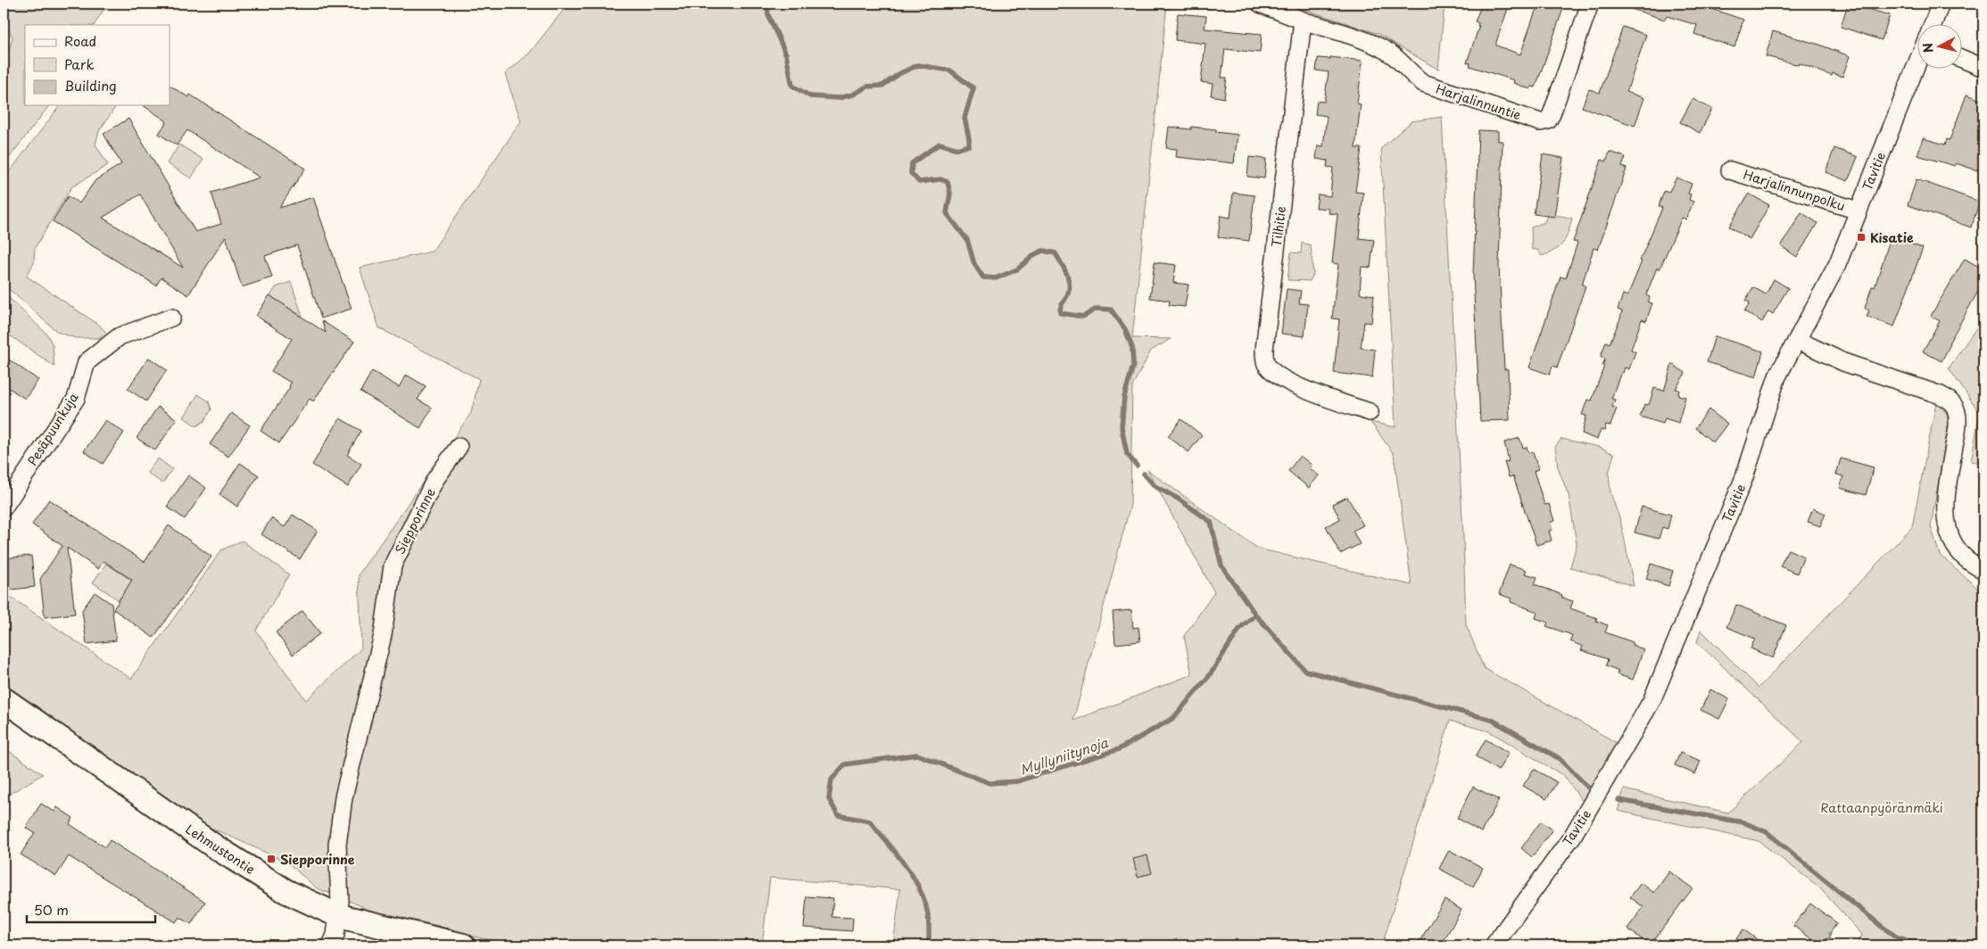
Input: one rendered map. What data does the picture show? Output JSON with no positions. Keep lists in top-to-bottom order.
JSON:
{
  "streets": {
    "main road": ["Lehmustontie"],
    "street": [
      "Harjalinnuntie",
      "Tavitie",
      "Harjalinnunpolku",
      "Tilhitie",
      "Pesäpuunkuja",
      "Siepporinne"
    ]
  },
  "crossings": [
    ["Harjalinnuntie", "Tilhitie"],
    ["Tavitie", "Harjalinnunpolku"],
    ["Siepporinne", "Lehmustontie"]
  ],
  "water": ["Myllyniitynoja"],
  "parks": ["Rattaanpyöränmäki"],
  "places": {
    "transit": ["Kisatie", "Siepporinne"]
  },
  "legend": ["Road", "Park", "Building"],
  "scale_bar": "50 m",
  "north": "left"
}
